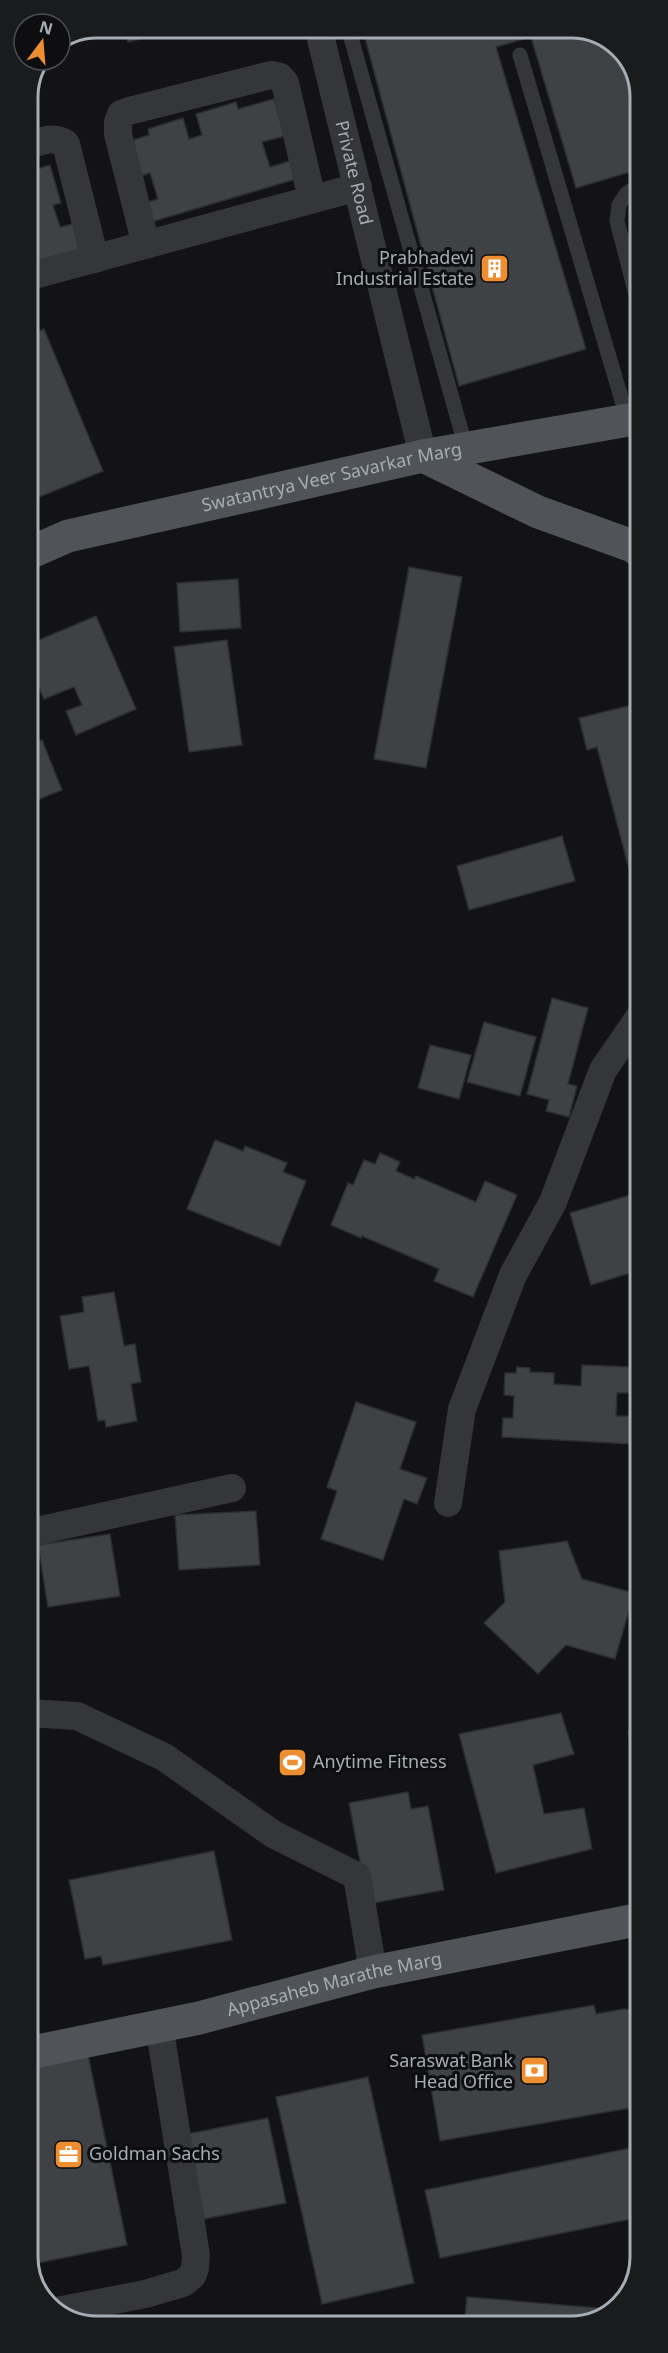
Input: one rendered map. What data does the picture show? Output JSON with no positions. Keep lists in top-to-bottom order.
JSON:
{
  "streets": {
    "main road": ["Swatantrya Veer Savarkar Marg", "Appasaheb Marathe Marg"],
    "street": ["Private Road"]
  },
  "crossings": [
    ["Private Road", "Swatantrya Veer Savarkar Marg"]
  ],
  "places": {
    "building": ["Prabhadevi Industrial Estate"],
    "sports": ["Anytime Fitness"],
    "bank": ["Saraswat Bank Head Office"],
    "office": ["Goldman Sachs"]
  },
  "north": "top"
}
